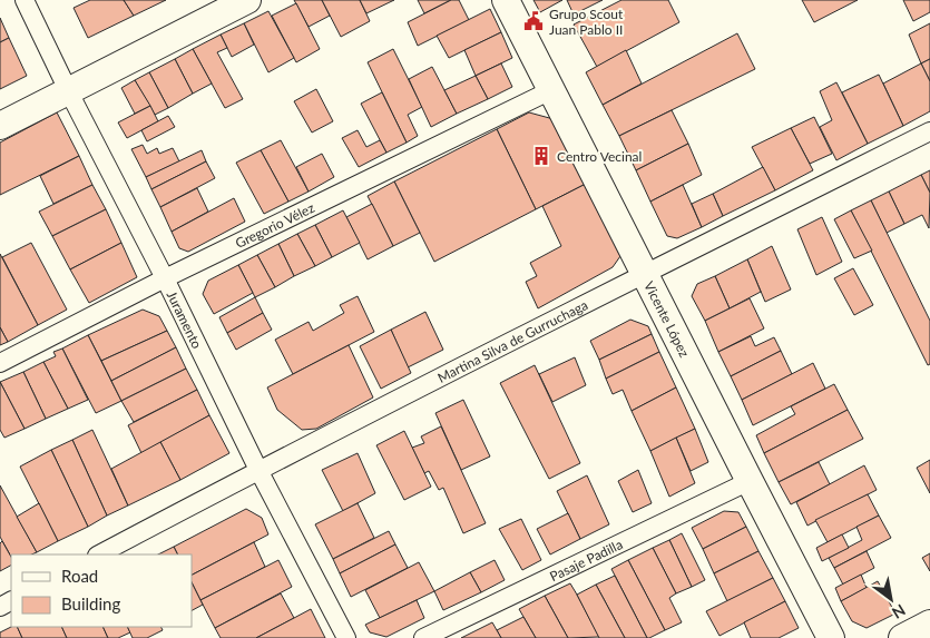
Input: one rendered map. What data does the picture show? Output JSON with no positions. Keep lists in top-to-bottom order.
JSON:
{
  "streets": {
    "street": [
      "Gregorio Vélez",
      "Vicente López",
      "Juramento",
      "Martina Silva de Gurruchaga",
      "Pasaje Padilla"
    ]
  },
  "crossings": [
    ["Gregorio Vélez", "Vicente López"],
    ["Gregorio Vélez", "Juramento"],
    ["Vicente López", "Martina Silva de Gurruchaga"],
    ["Vicente López", "Pasaje Padilla"],
    ["Juramento", "Martina Silva de Gurruchaga"]
  ],
  "places": {
    "public building": ["Grupo Scout Juan Pablo II"],
    "building": ["Centro Vecinal"]
  },
  "legend": ["Road", "Building"],
  "north": "bottom right"
}
